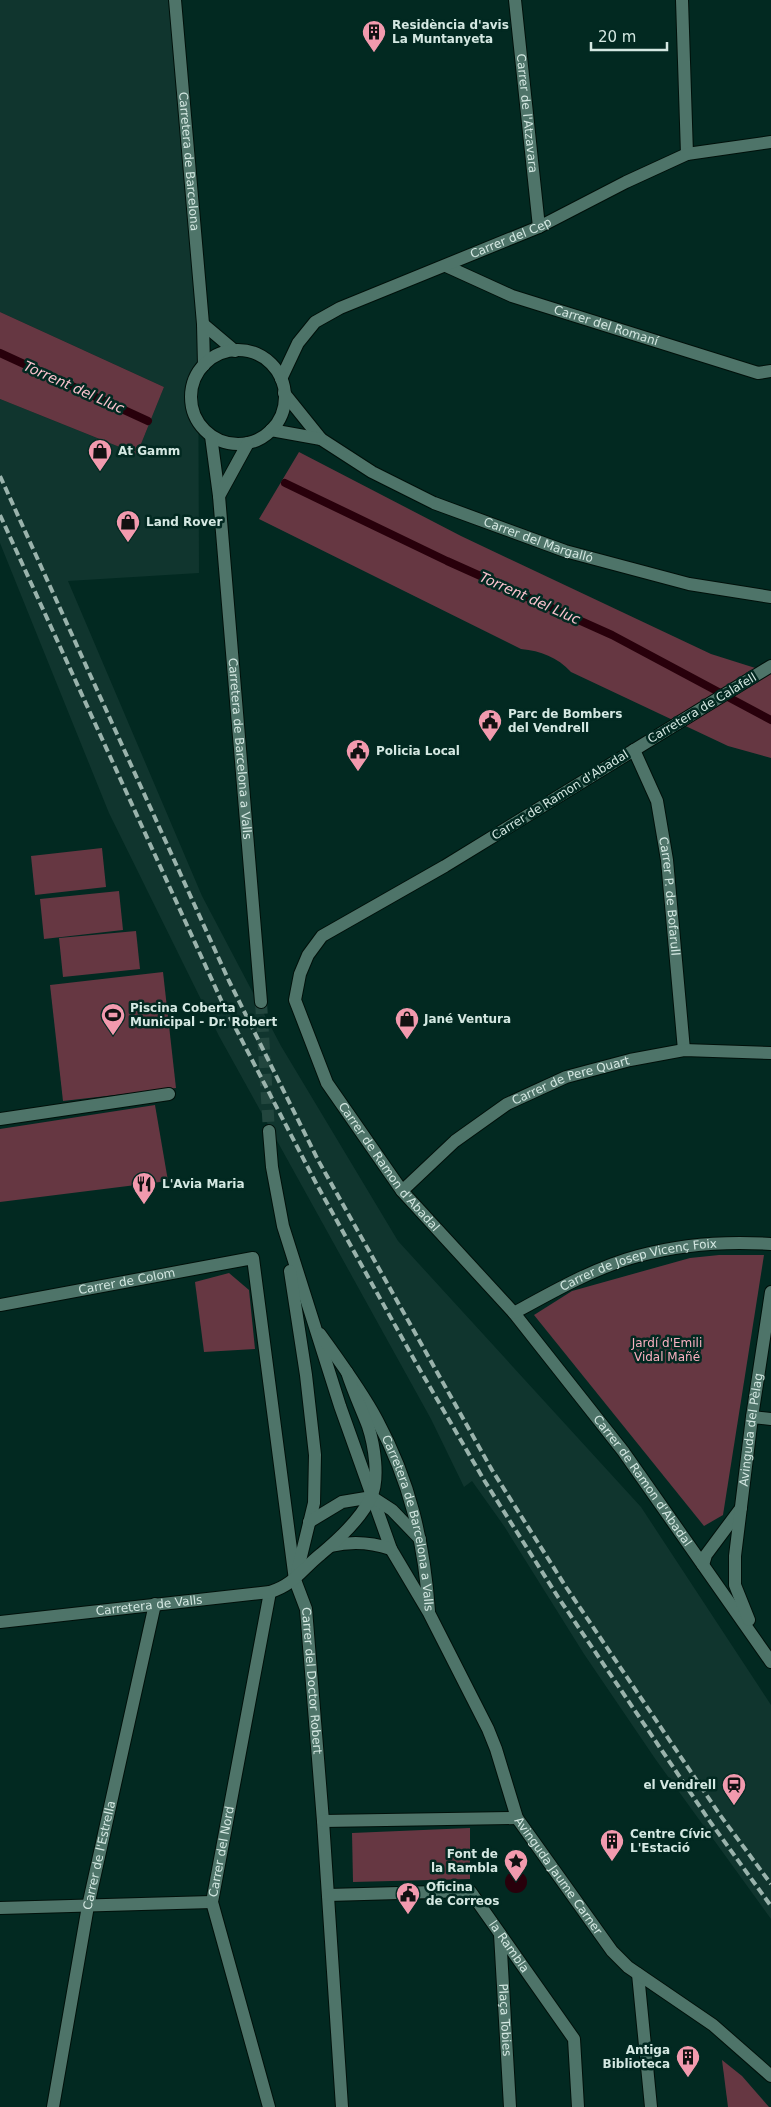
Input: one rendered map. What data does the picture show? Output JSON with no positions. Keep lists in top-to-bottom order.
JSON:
{
  "streets": {
    "street": [
      "Carrer de l'Atzavara",
      "Carretera de Barcelona",
      "Carrer del Cep",
      "Carrer del Romaní",
      "Carrer del Margalló",
      "Carretera de Calafell",
      "Carretera de Barcelona a Valls",
      "Carrer de Ramon d'Abadal",
      "Carrer P. de Bofarull",
      "Carrer de Pere Quart",
      "Carrer de Josep Vicenç Foix",
      "Carrer de Colom",
      "Avinguda del Pèlag",
      "Carretera de Valls",
      "Carrer del Doctor Robert",
      "Carrer del Nord",
      "Carrer de l'Estrella",
      "Avinguda Jaume Carner",
      "la Rambla",
      "Plaça Tobies"
    ]
  },
  "crossings": [
    ["Carrer de l'Atzavara", "Carrer del Cep"],
    ["Carretera de Barcelona", "Carrer del Cep"],
    ["Carretera de Barcelona", "Carrer del Margalló"],
    ["Carrer del Cep", "Carrer del Romaní"],
    ["Carrer del Cep", "Carrer del Margalló"],
    ["Carretera de Calafell", "Carrer de Ramon d'Abadal"],
    ["Carretera de Calafell", "Carrer P. de Bofarull"],
    ["Carretera de Barcelona a Valls", "Avinguda Jaume Carner"],
    ["Carrer de Ramon d'Abadal", "Carrer P. de Bofarull"],
    ["Carrer de Ramon d'Abadal", "Carrer de Pere Quart"],
    ["Carrer de Ramon d'Abadal", "Carrer de Josep Vicenç Foix"],
    ["Carrer de Ramon d'Abadal", "Avinguda del Pèlag"],
    ["Carrer P. de Bofarull", "Carrer de Pere Quart"],
    ["Carrer de Colom", "Carrer del Doctor Robert"],
    ["Carretera de Valls", "Carrer del Doctor Robert"],
    ["Carretera de Valls", "Carrer del Nord"],
    ["Carretera de Valls", "Carrer de l'Estrella"],
    ["Carrer del Doctor Robert", "la Rambla"],
    ["la Rambla", "Plaça Tobies"]
  ],
  "water": ["Torrent del Lluc"],
  "parks": ["Jardí d'Emili Vidal Mañé"],
  "places": {
    "building": ["Residència d'avis La Muntanyeta", "Centre Cívic L'Estació", "Antiga Biblioteca"],
    "shop": ["At Gamm", "Land Rover", "Jané Ventura"],
    "public building": ["Parc de Bombers del Vendrell", "Policia Local", "Oficina de Correos"],
    "sports": ["Piscina Coberta Municipal - Dr. Robert"],
    "restaurant": ["L'Avia Maria"],
    "station": ["el Vendrell"],
    "place": ["Font de la Rambla"]
  },
  "scale_bar": "20 m"
}
